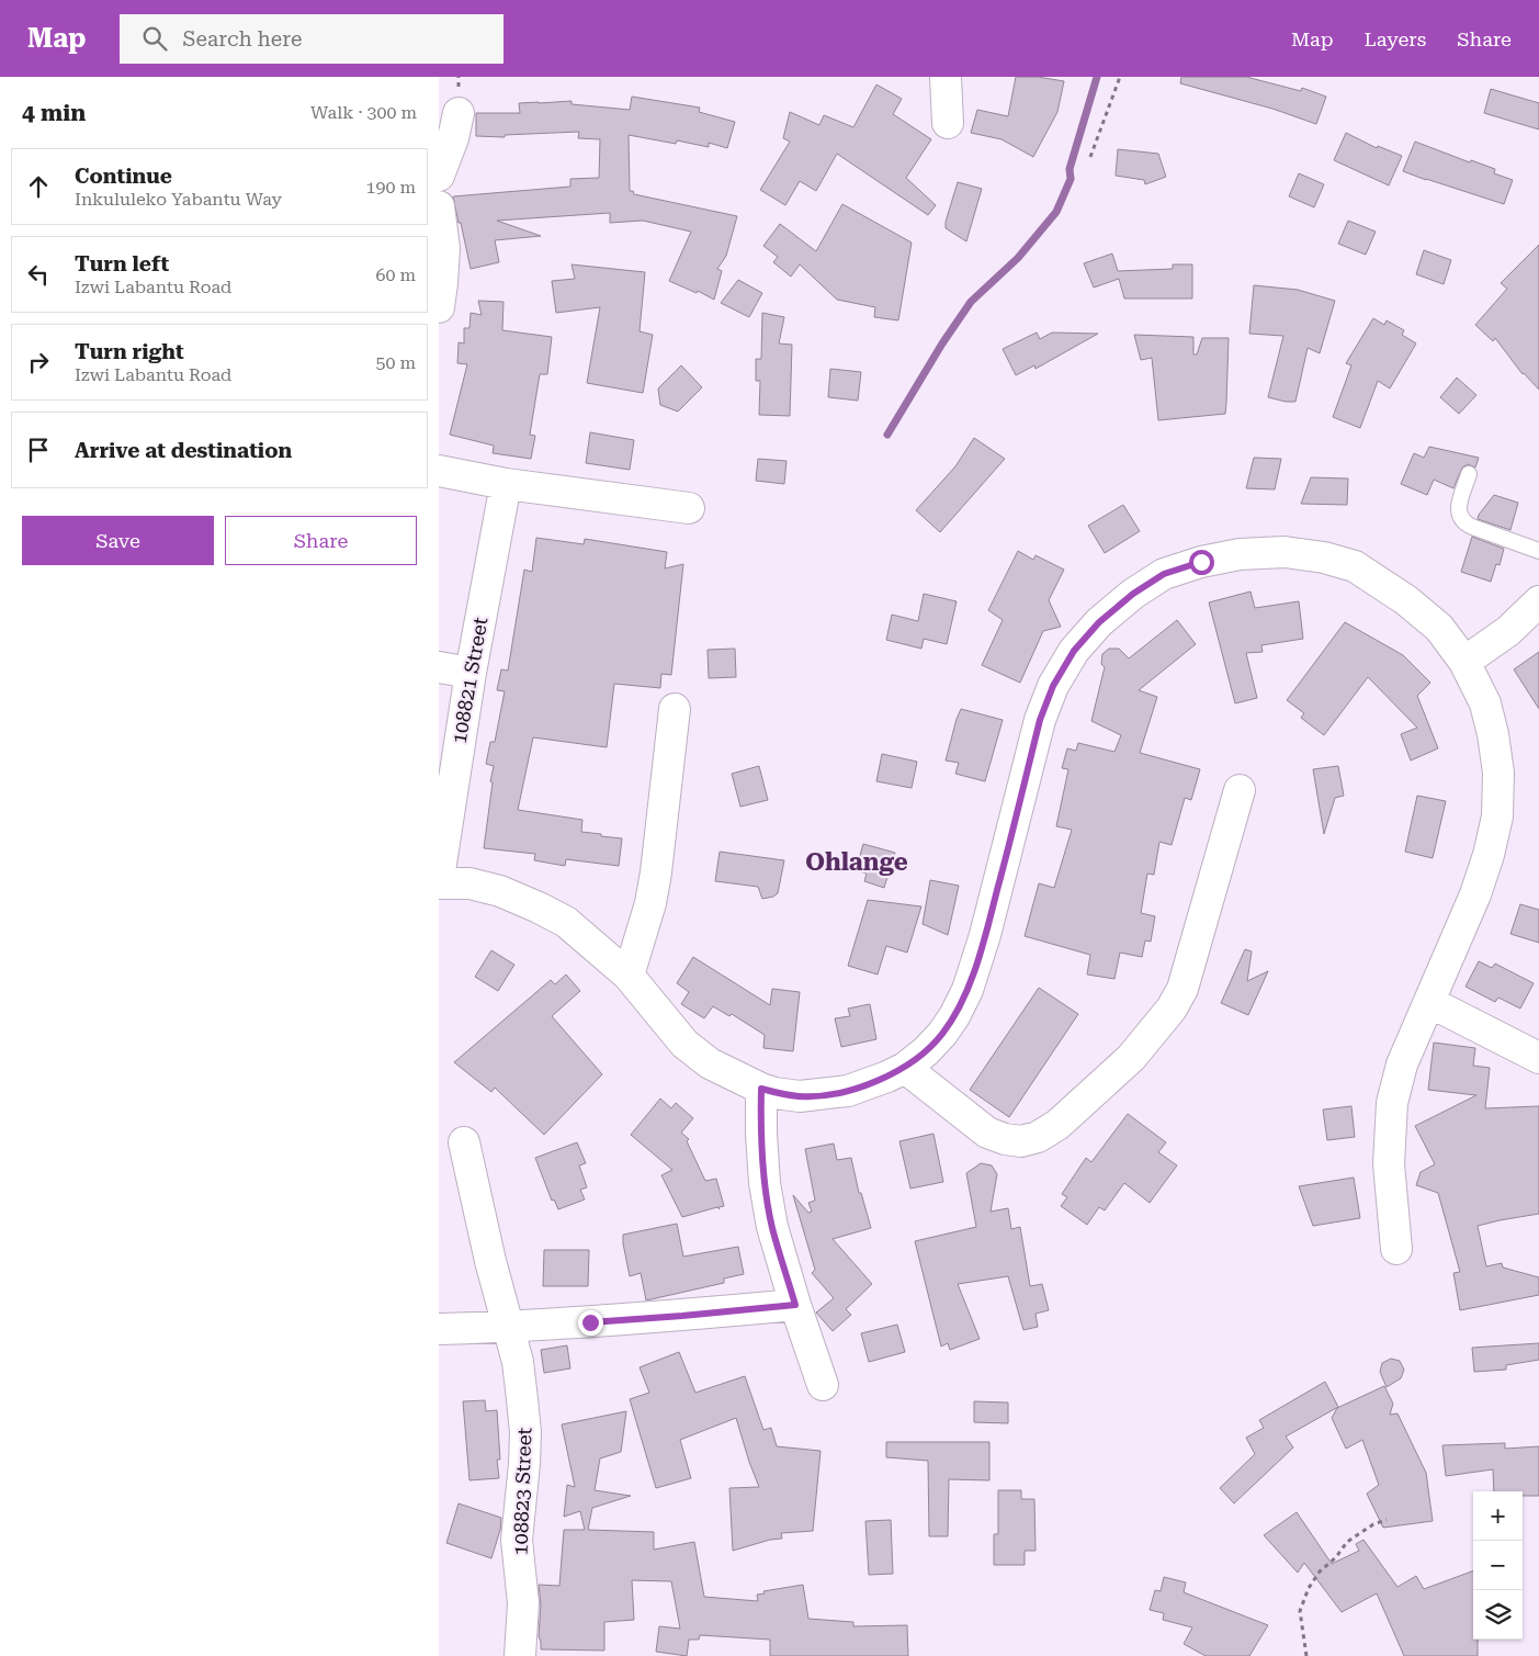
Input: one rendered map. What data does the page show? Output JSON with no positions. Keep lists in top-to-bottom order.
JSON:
{
  "streets": {
    "street": ["108821 Street", "108823 Street"]
  },
  "districts": ["Ohlange"],
  "page": {
    "header": "Map",
    "search": "Search here",
    "nav": ["Map", "Layers", "Share"],
    "heading": ["4 min", "Walk · 300 m"],
    "list": [
      ["Continue", "Inkululeko Yabantu Way", "190 m"],
      ["Turn left", "Izwi Labantu Road", "60 m"],
      ["Turn right", "Izwi Labantu Road", "50 m"],
      "Arrive at destination"
    ],
    "buttons": ["Save", "Share"],
    "map_buttons": ["+", "−"]
  }
}
